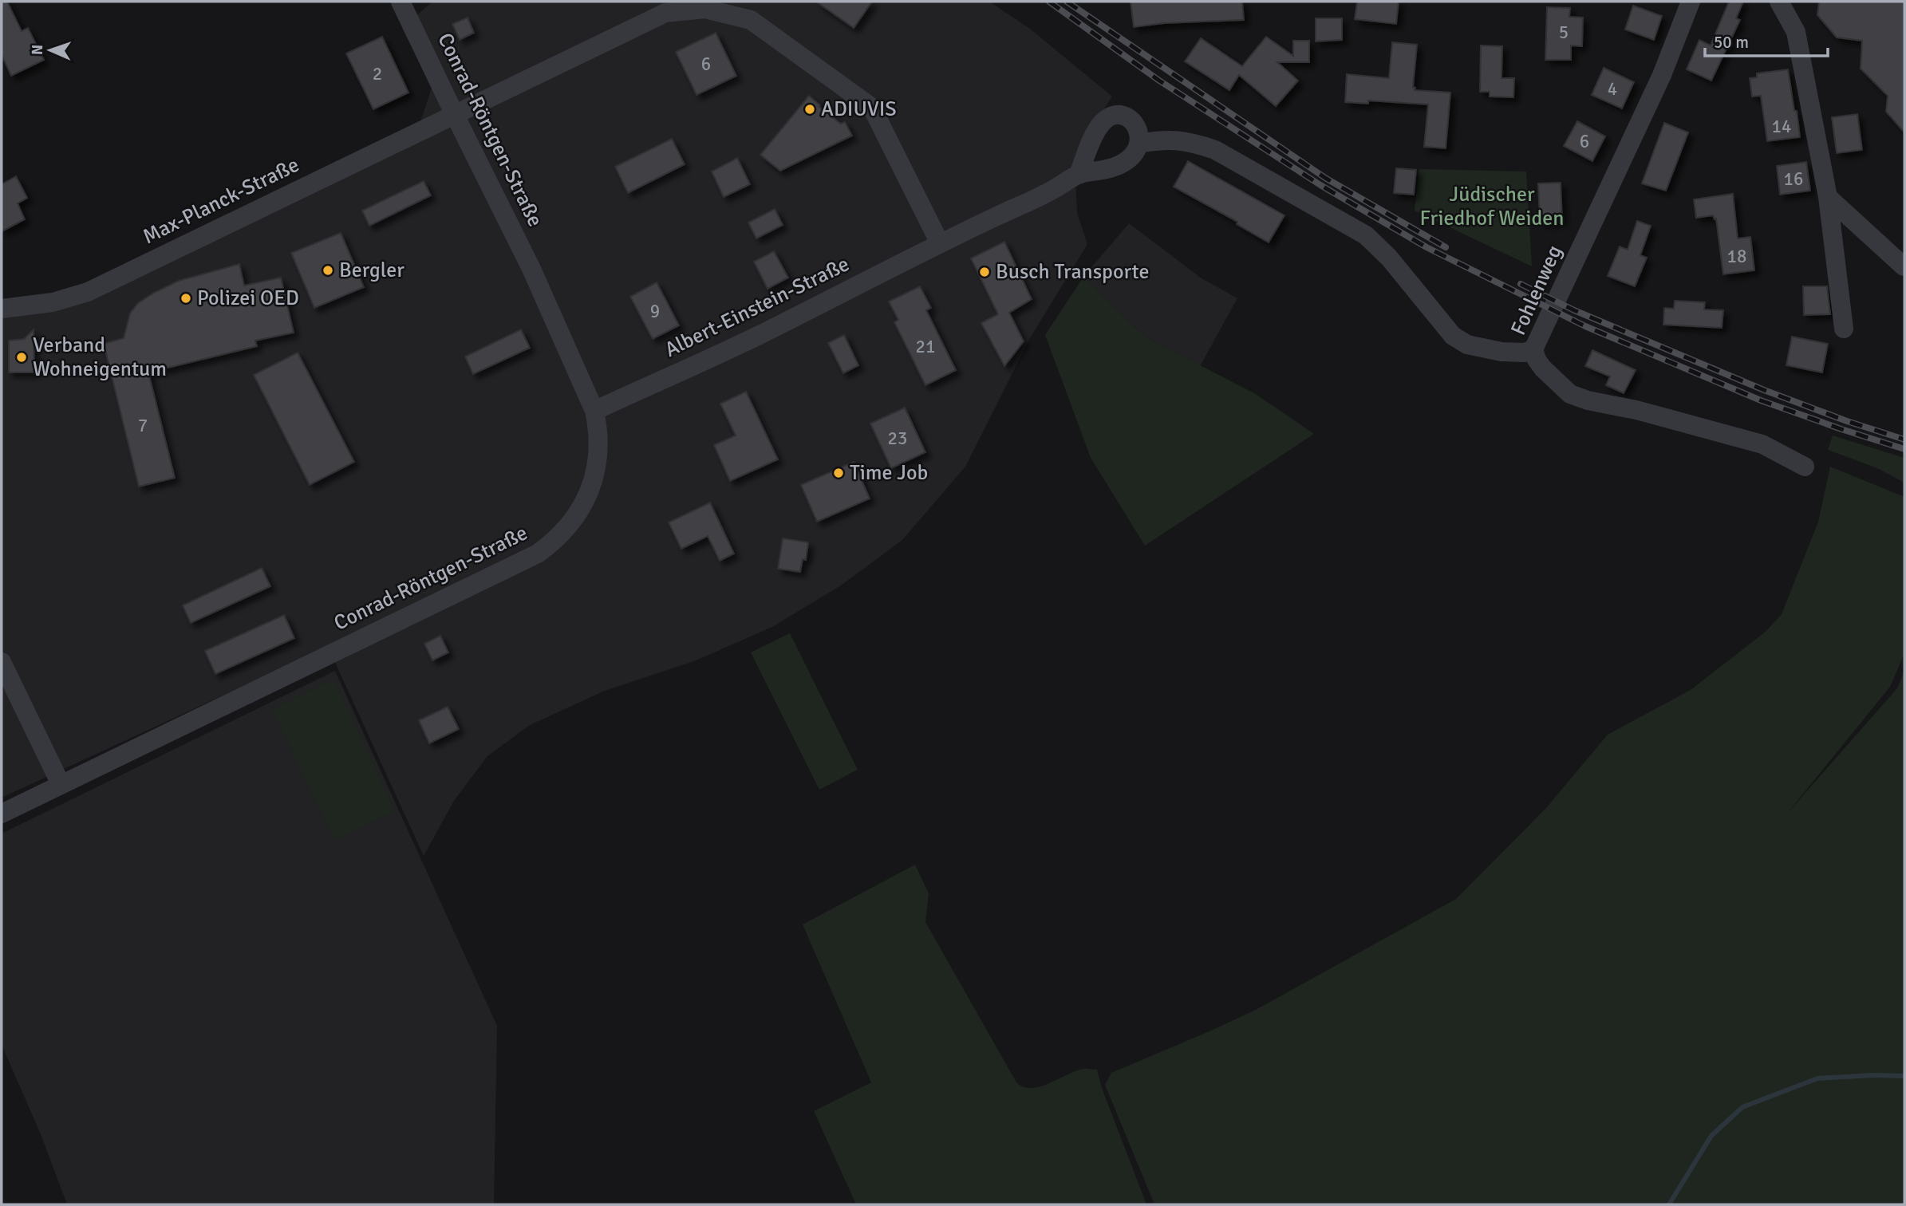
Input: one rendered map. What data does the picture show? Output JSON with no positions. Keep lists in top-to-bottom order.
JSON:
{
  "streets": {
    "street": [
      "Conrad-Röntgen-Straße",
      "Max-Planck-Straße",
      "Fohlenweg",
      "Albert-Einstein-Straße"
    ]
  },
  "crossings": [
    ["Conrad-Röntgen-Straße", "Max-Planck-Straße"],
    ["Conrad-Röntgen-Straße", "Albert-Einstein-Straße"]
  ],
  "parks": ["Jüdischer Friedhof Weiden"],
  "places": [
    "ADIUVIS",
    "Bergler",
    "Busch Transporte",
    "Polizei OED",
    "Verband Wohneigentum",
    "Time Job"
  ],
  "house_numbers": [
    "5",
    "6",
    "2",
    "4",
    "14",
    "6",
    "16",
    "18",
    "9",
    "21",
    "7",
    "23"
  ],
  "scale_bar": "50 m",
  "north": "left"
}
